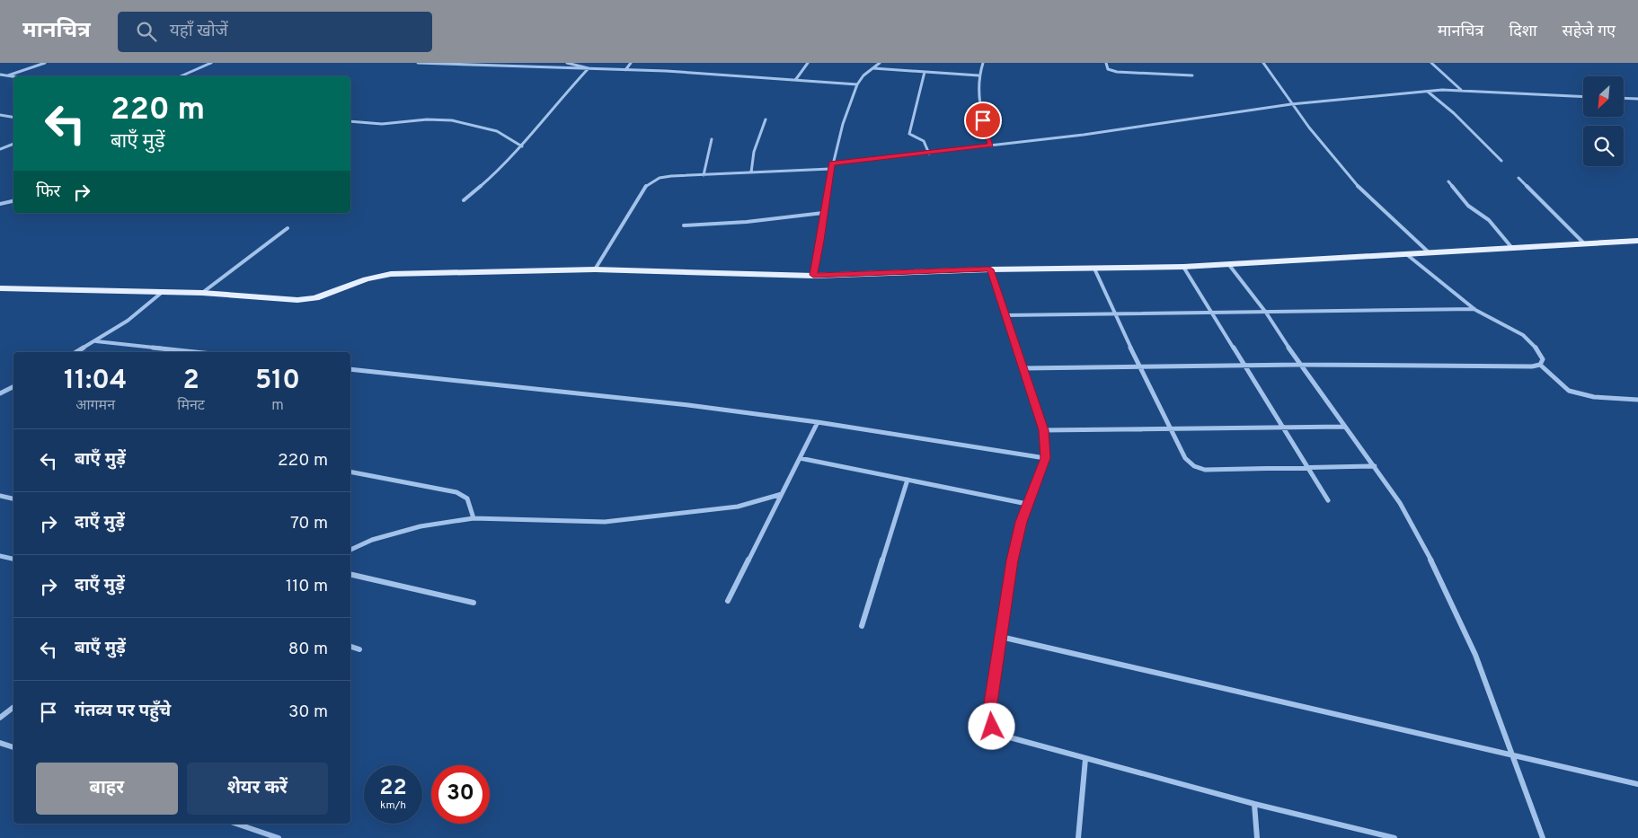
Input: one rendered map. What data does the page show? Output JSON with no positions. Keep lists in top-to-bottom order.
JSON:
{
  "north": "bottom left",
  "page": {
    "header": "मानचित्र",
    "search": "यहाँ खोजें",
    "nav": ["मानचित्र", "दिशा", "सहेजे गए"],
    "turn": ["220 m", "बाएँ मुड़ें"],
    "then": "फिर",
    "eta": [
      "11:04",
      "आगमन",
      "2",
      "मिनट",
      "510",
      "m"
    ],
    "list": [
      {
        "name": "बाएँ मुड़ें",
        "value": "220 m"
      },
      {
        "name": "दाएँ मुड़ें",
        "value": "70 m"
      },
      {
        "name": "दाएँ मुड़ें",
        "value": "110 m"
      },
      {
        "name": "बाएँ मुड़ें",
        "value": "80 m"
      },
      {
        "name": "गंतव्य पर पहुँचे",
        "value": "30 m"
      }
    ],
    "buttons": ["बाहर", "शेयर करें"],
    "speed": "22 km/h",
    "limit": "30"
  }
}
